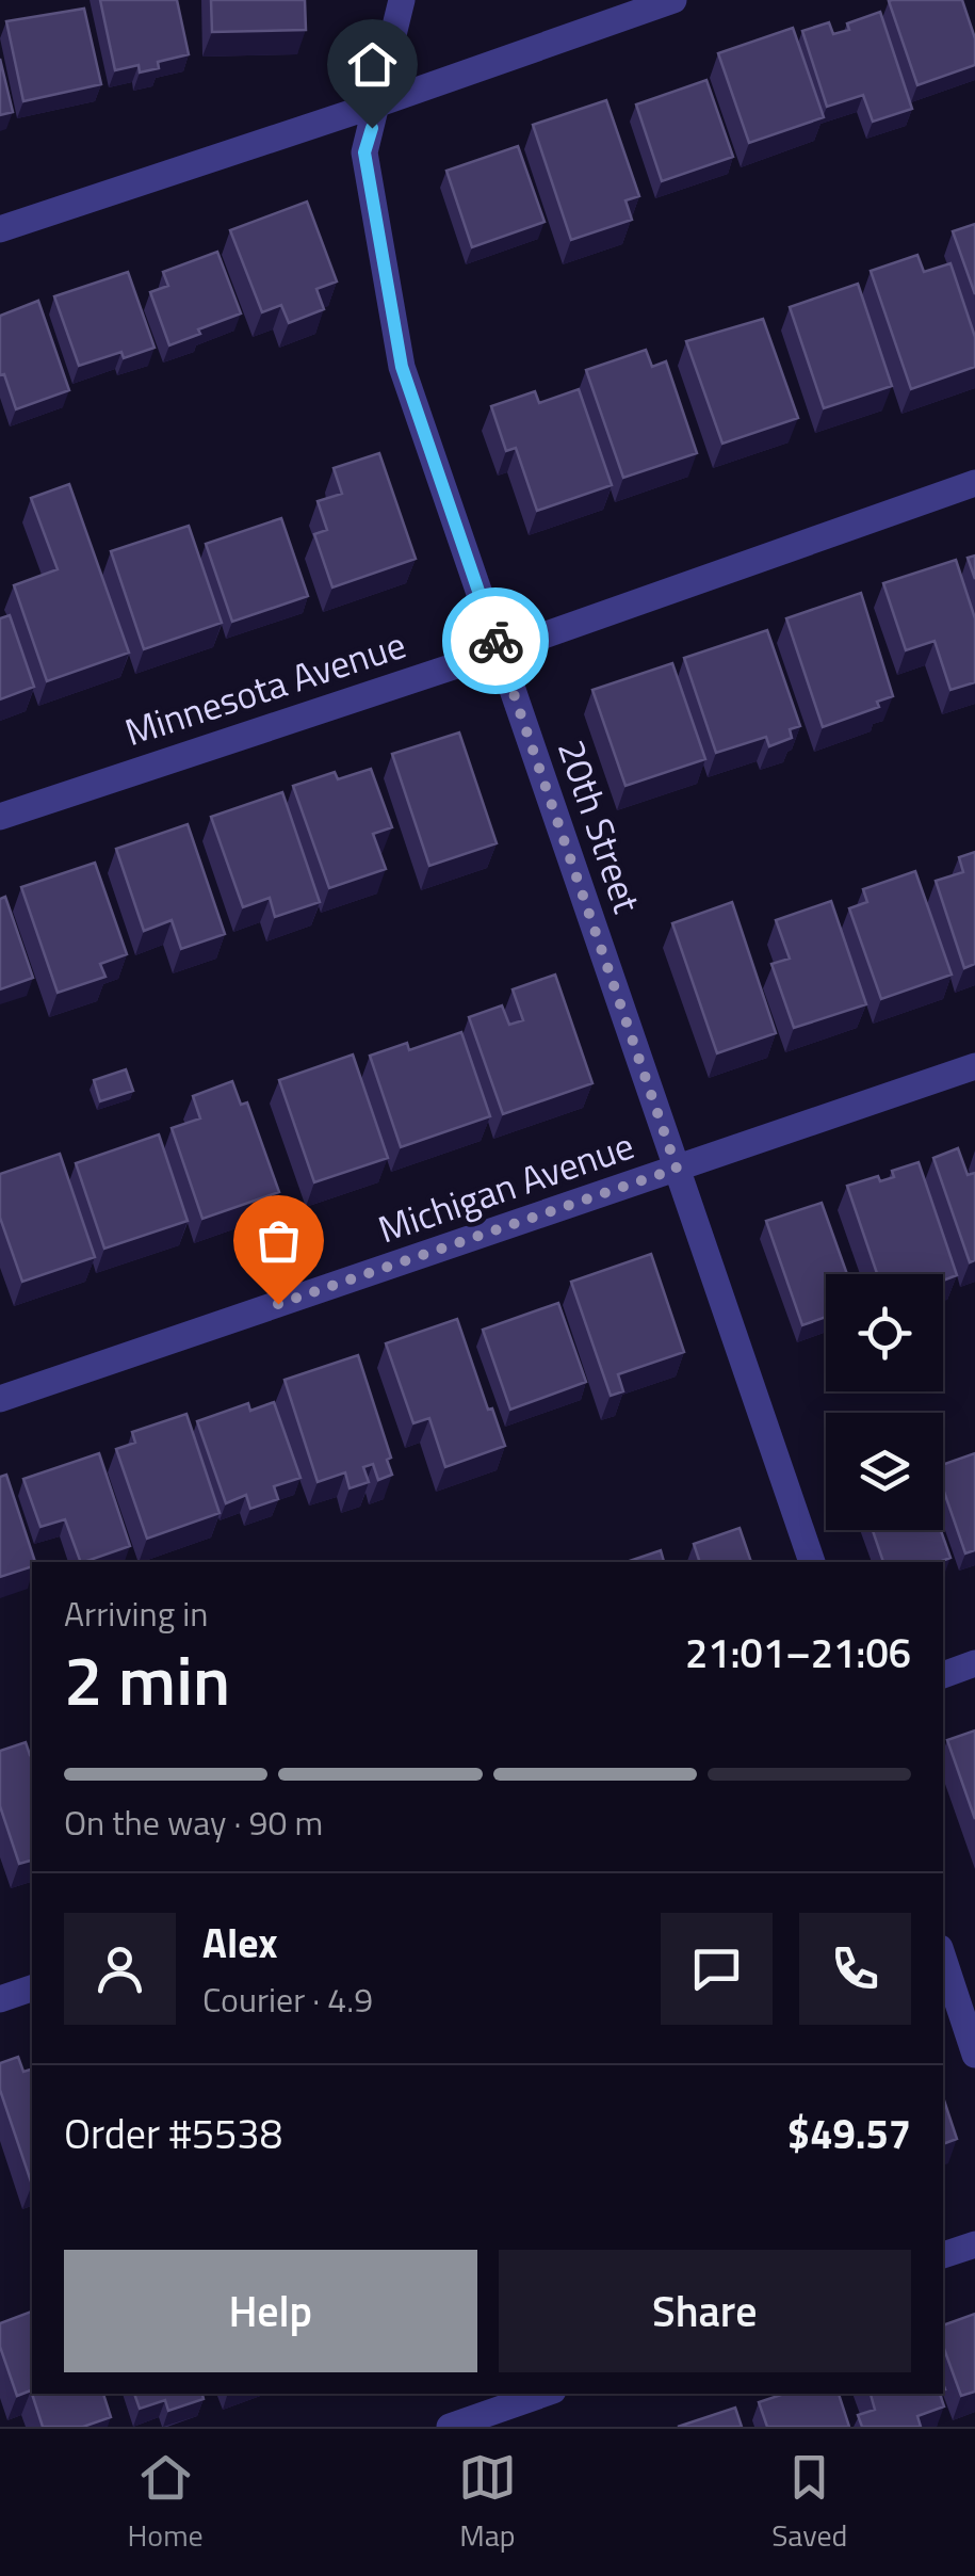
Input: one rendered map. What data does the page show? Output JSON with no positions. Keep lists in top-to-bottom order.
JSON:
{
  "streets": {
    "street": ["Minnesota Avenue", "20th Street", "Michigan Avenue"]
  },
  "crossings": [
    ["Minnesota Avenue", "20th Street"],
    ["20th Street", "Michigan Avenue"]
  ],
  "page": {
    "heading": ["2 min", "Arriving in", "21:01–21:06"],
    "panel": [
      "Alex",
      "Courier · 4.9",
      "Order #5538",
      "$49.57"
    ],
    "bar": "On the way · 90 m",
    "buttons": ["Help", "Share"],
    "tabs": ["Home", "Map", "Saved"]
  }
}
